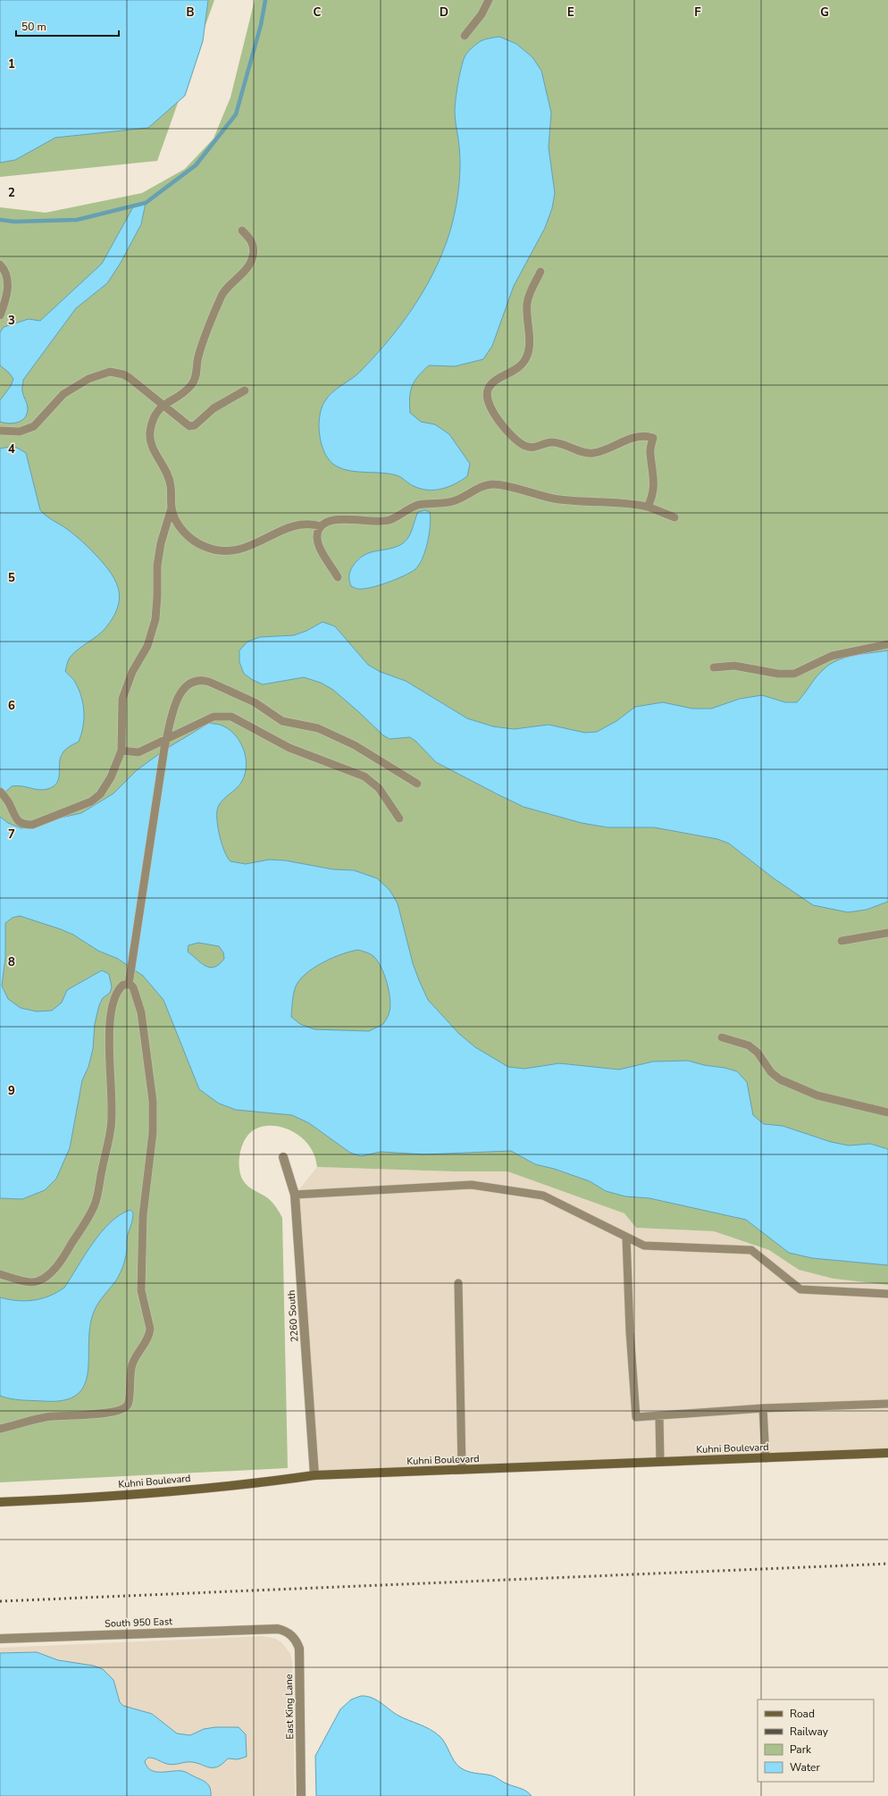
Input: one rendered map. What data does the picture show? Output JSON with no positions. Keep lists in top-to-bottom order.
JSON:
{
  "streets": {
    "street": [
      "2260 South",
      "Kuhni Boulevard",
      "South 950 East",
      "East King Lane"
    ]
  },
  "crossings": [
    ["2260 South", "Kuhni Boulevard"],
    ["South 950 East", "East King Lane"]
  ],
  "legend": [
    "Road",
    "Railway",
    "Park",
    "Water"
  ],
  "scale_bar": "50 m",
  "grid": {
    "columns": [
      "B",
      "C",
      "D",
      "E",
      "F",
      "G"
    ],
    "rows": [
      "1",
      "2",
      "3",
      "4",
      "5",
      "6",
      "7",
      "8",
      "9"
    ]
  }
}
